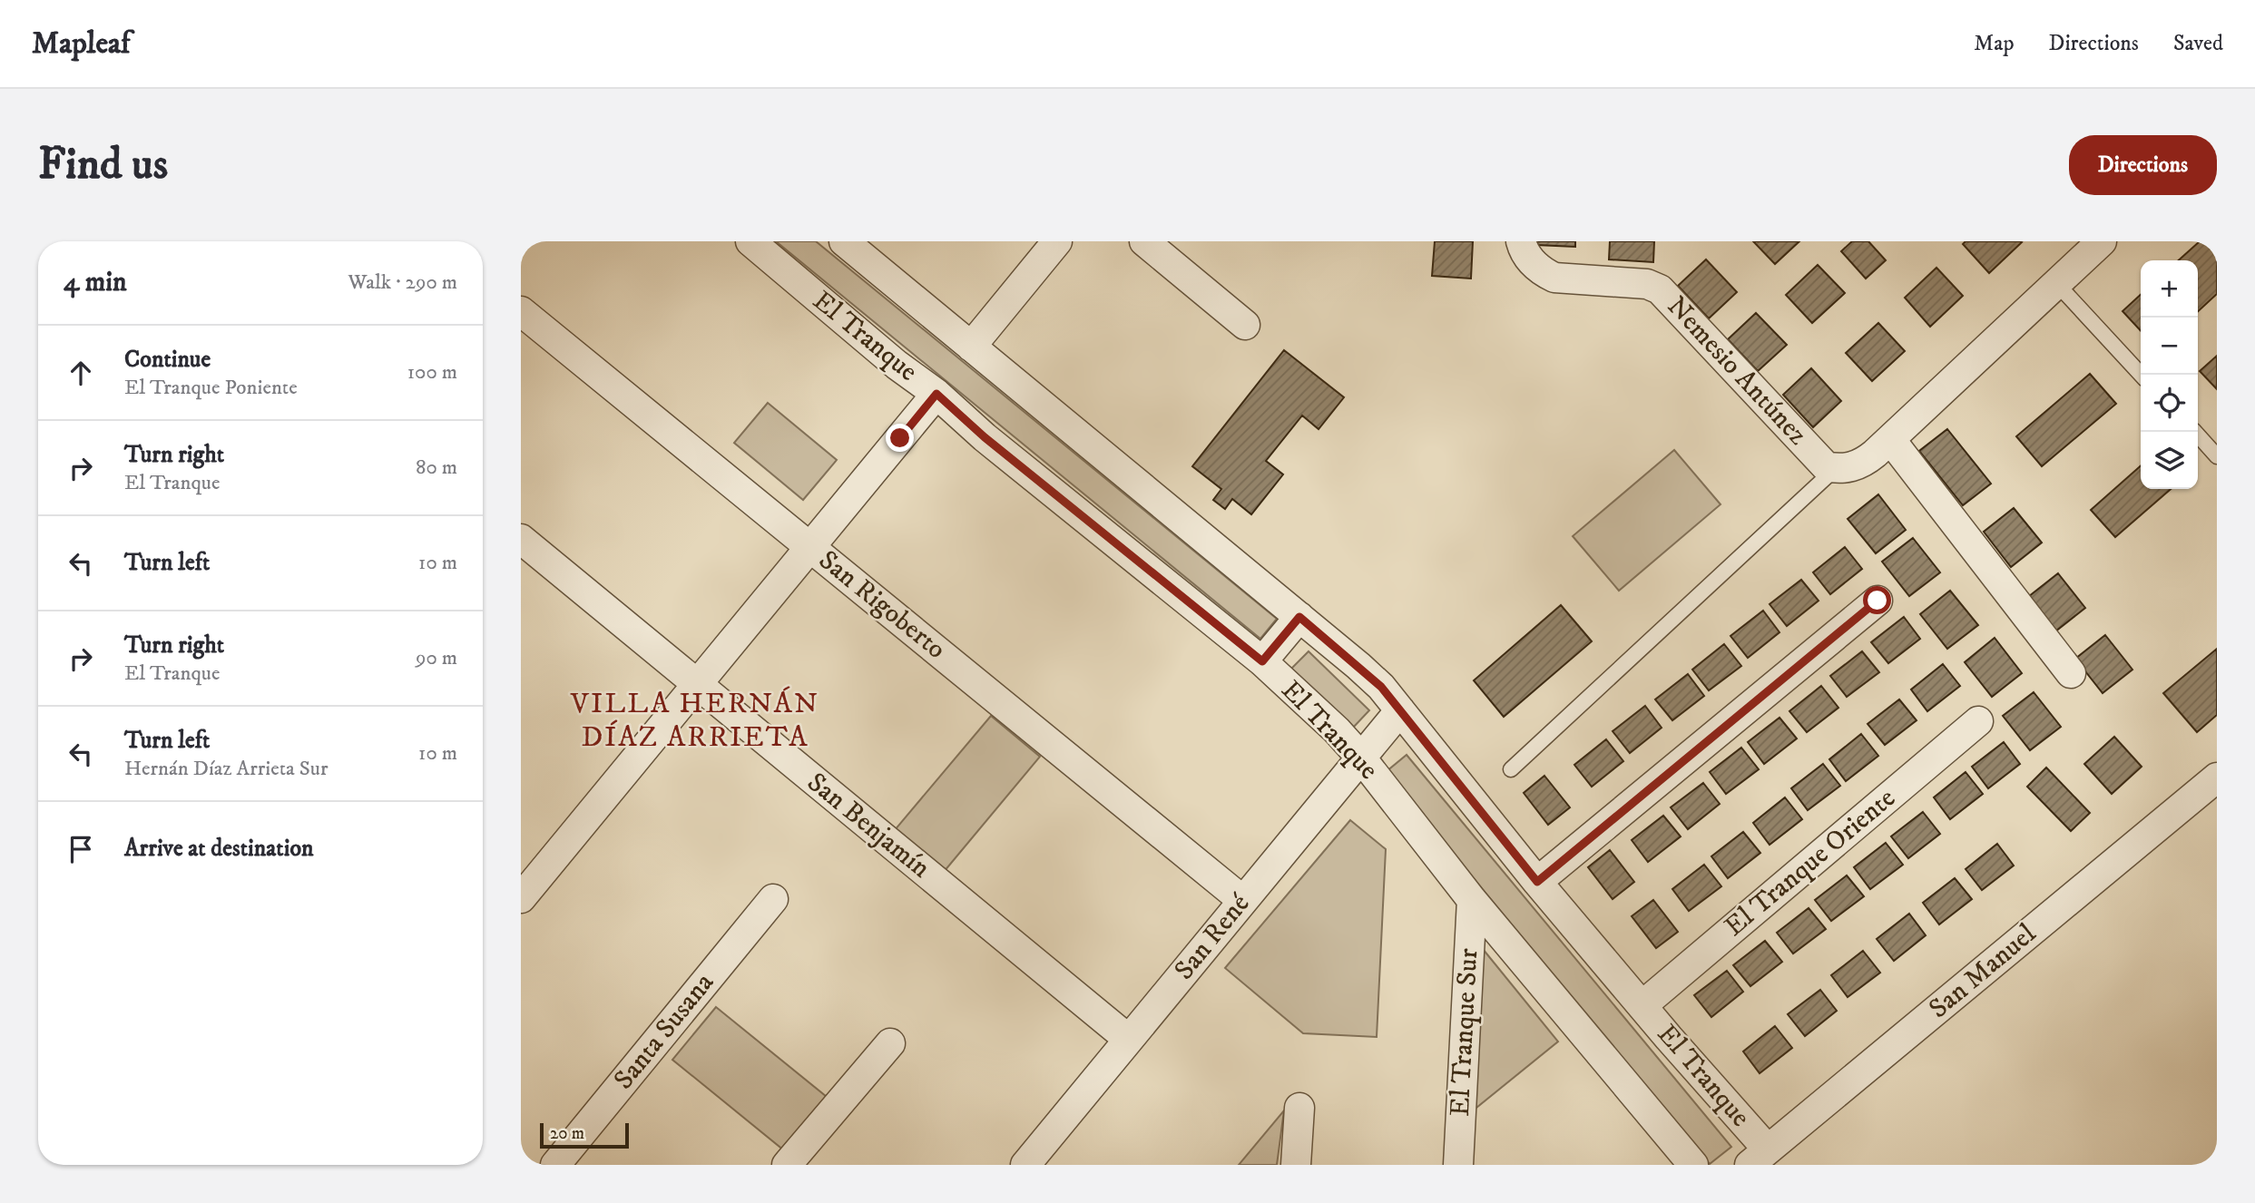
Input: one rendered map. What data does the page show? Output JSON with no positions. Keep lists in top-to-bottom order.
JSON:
{
  "streets": {
    "street": [
      "El Tranque",
      "Nemesio Antúnez",
      "San Rigoberto",
      "San Benjamín",
      "El Tranque Oriente",
      "San René",
      "San Manuel",
      "Santa Susana",
      "El Tranque Sur"
    ]
  },
  "crossings": [
    ["El Tranque", "El Tranque Oriente"],
    ["El Tranque", "San René"],
    ["El Tranque", "San Manuel"],
    ["El Tranque", "El Tranque Sur"],
    ["San Rigoberto", "San René"],
    ["San Benjamín", "San René"]
  ],
  "districts": ["VILLA HERNÁN DÍAZ ARRIETA"],
  "scale_bar": "20 m",
  "page": {
    "header": "Mapleaf",
    "nav": ["Map", "Directions", "Saved"],
    "buttons": "Directions",
    "title": "Find us",
    "heading": ["4 min", "Walk · 290 m"],
    "map_buttons": ["+", "−"],
    "list": [
      ["Continue", "El Tranque Poniente", "100 m"],
      ["Turn right", "El Tranque", "80 m"],
      ["Turn left", "10 m"],
      ["Turn right", "El Tranque", "90 m"],
      ["Turn left", "Hernán Díaz Arrieta Sur", "10 m"],
      "Arrive at destination"
    ],
    "scale": "20 m"
  }
}
